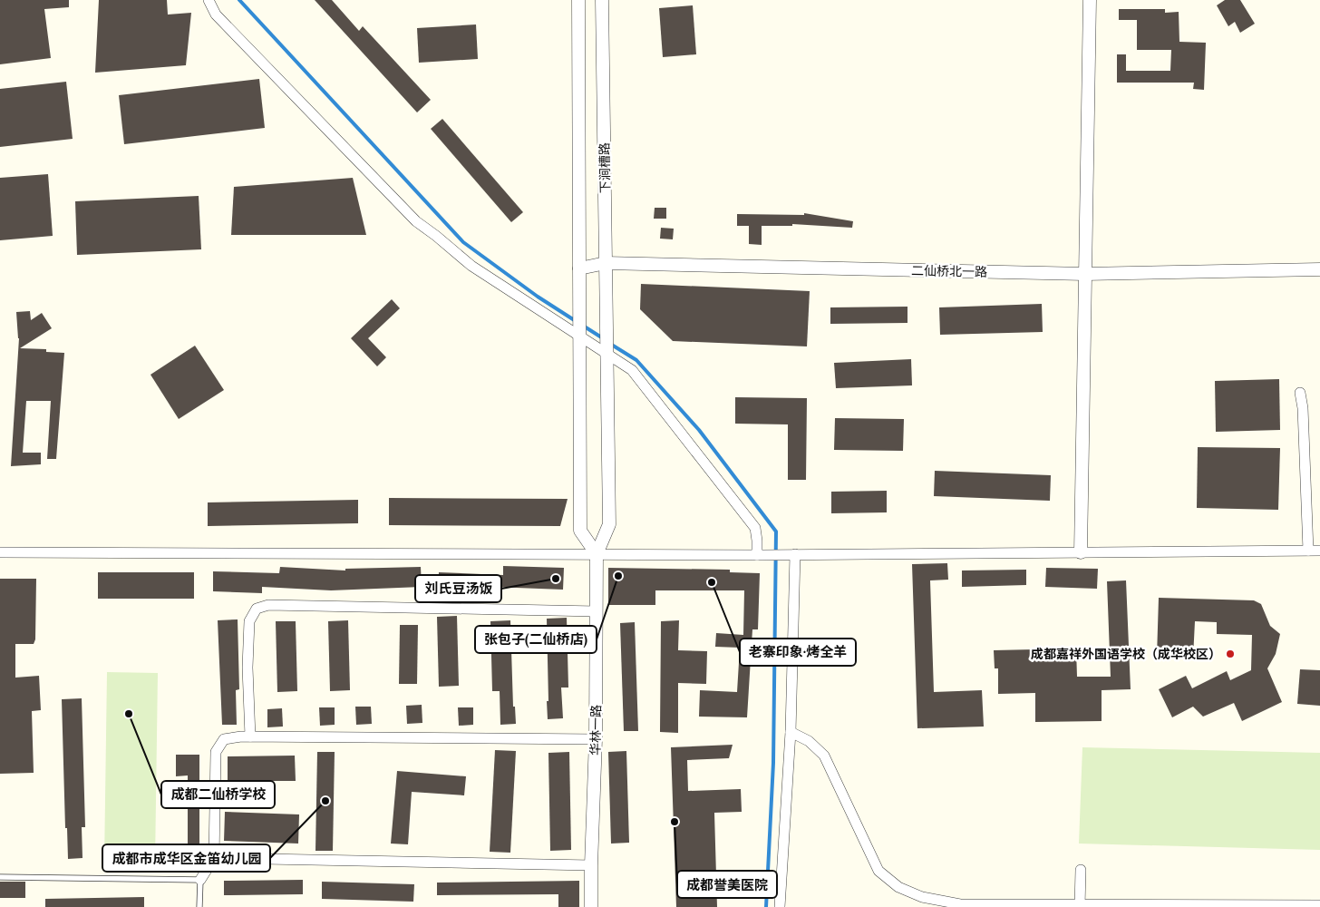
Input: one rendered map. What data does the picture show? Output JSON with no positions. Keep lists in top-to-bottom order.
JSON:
{
  "streets": {
    "street": ["下涧槽路", "二仙桥北一路", "华林一路"]
  },
  "crossings": [
    ["下涧槽路", "二仙桥北一路"],
    ["下涧槽路", "华林一路"]
  ],
  "places": [
    "张包子(二仙桥店)",
    "刘氏豆汤饭",
    "老寨印象·烤全羊",
    "成都嘉祥外国语学校（成华校区）",
    "成都二仙桥学校",
    "成都市成华区金笛幼儿园",
    "成都誉美医院"
  ]
}
